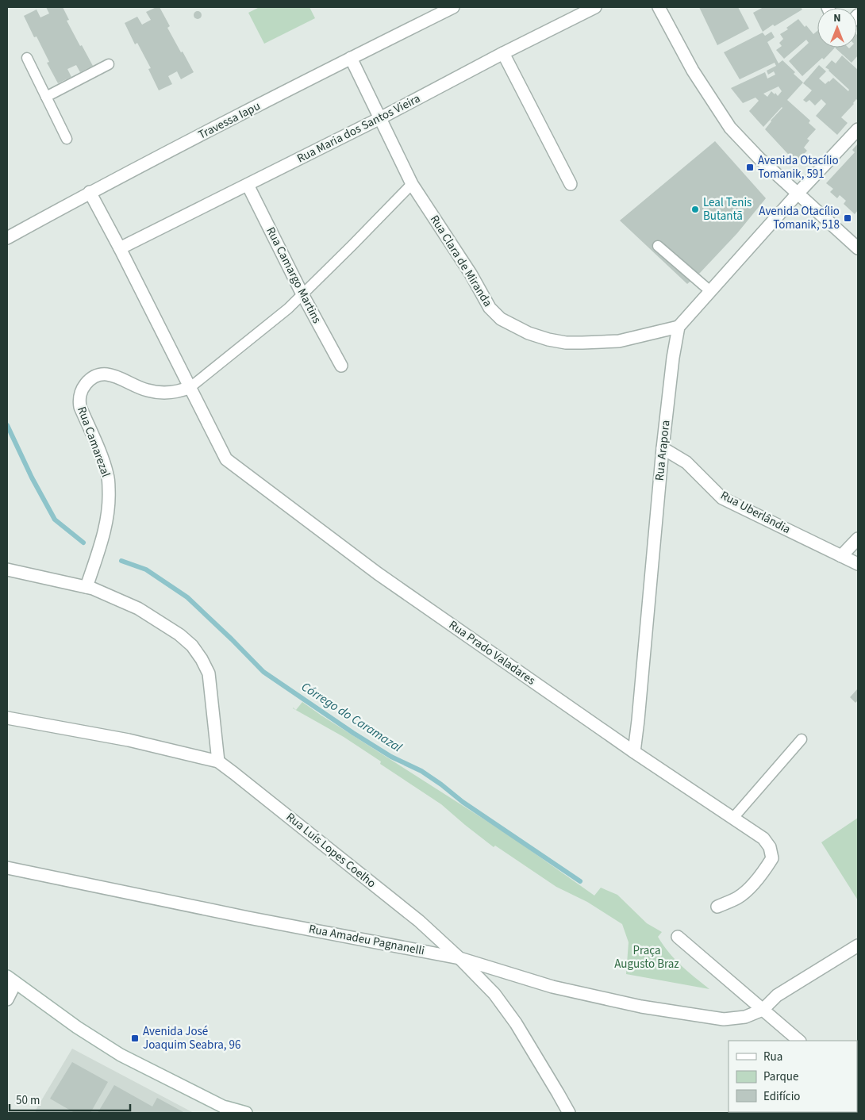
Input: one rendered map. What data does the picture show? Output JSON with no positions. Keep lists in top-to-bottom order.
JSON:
{
  "streets": {
    "street": [
      "Travessa Iapu",
      "Rua Maria dos Santos Vieira",
      "Rua Clara de Miranda",
      "Rua Camargo Martins",
      "Rua Camarezal",
      "Rua Arapora",
      "Rua Uberlândia",
      "Rua Prado Valadares",
      "Rua Luís Lopes Coelho",
      "Rua Amadeu Pagnanelli"
    ]
  },
  "crossings": [
    ["Travessa Iapu", "Rua Clara de Miranda"],
    ["Rua Maria dos Santos Vieira", "Rua Clara de Miranda"],
    ["Rua Maria dos Santos Vieira", "Rua Camargo Martins"],
    ["Rua Clara de Miranda", "Rua Arapora"],
    ["Rua Camarezal", "Rua Prado Valadares"],
    ["Rua Arapora", "Rua Uberlândia"],
    ["Rua Arapora", "Rua Prado Valadares"],
    ["Rua Luís Lopes Coelho", "Rua Amadeu Pagnanelli"]
  ],
  "water": ["Córrego do Caramazal"],
  "parks": ["Praça Augusto Braz"],
  "places": {
    "transit": ["Avenida Otacílio Tomanik, 591", "Avenida Otacílio Tomanik, 518", "Avenida José Joaquim Seabra, 96"],
    "other": ["Leal Tenis Butantã"]
  },
  "legend": ["Rua", "Parque", "Edifício"],
  "scale_bar": "50 m",
  "north": "top"
}
